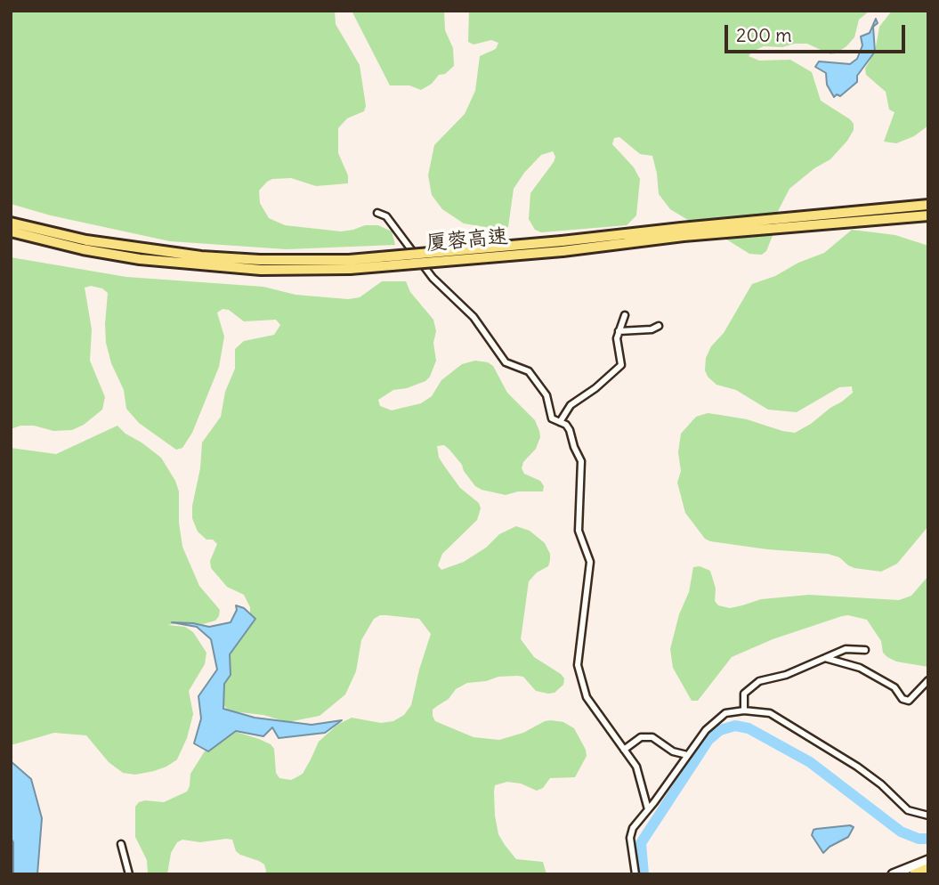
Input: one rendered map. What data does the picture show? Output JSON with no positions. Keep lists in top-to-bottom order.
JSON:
{
  "streets": {
    "highway": ["厦蓉高速"]
  },
  "scale_bar": "200 m"
}
